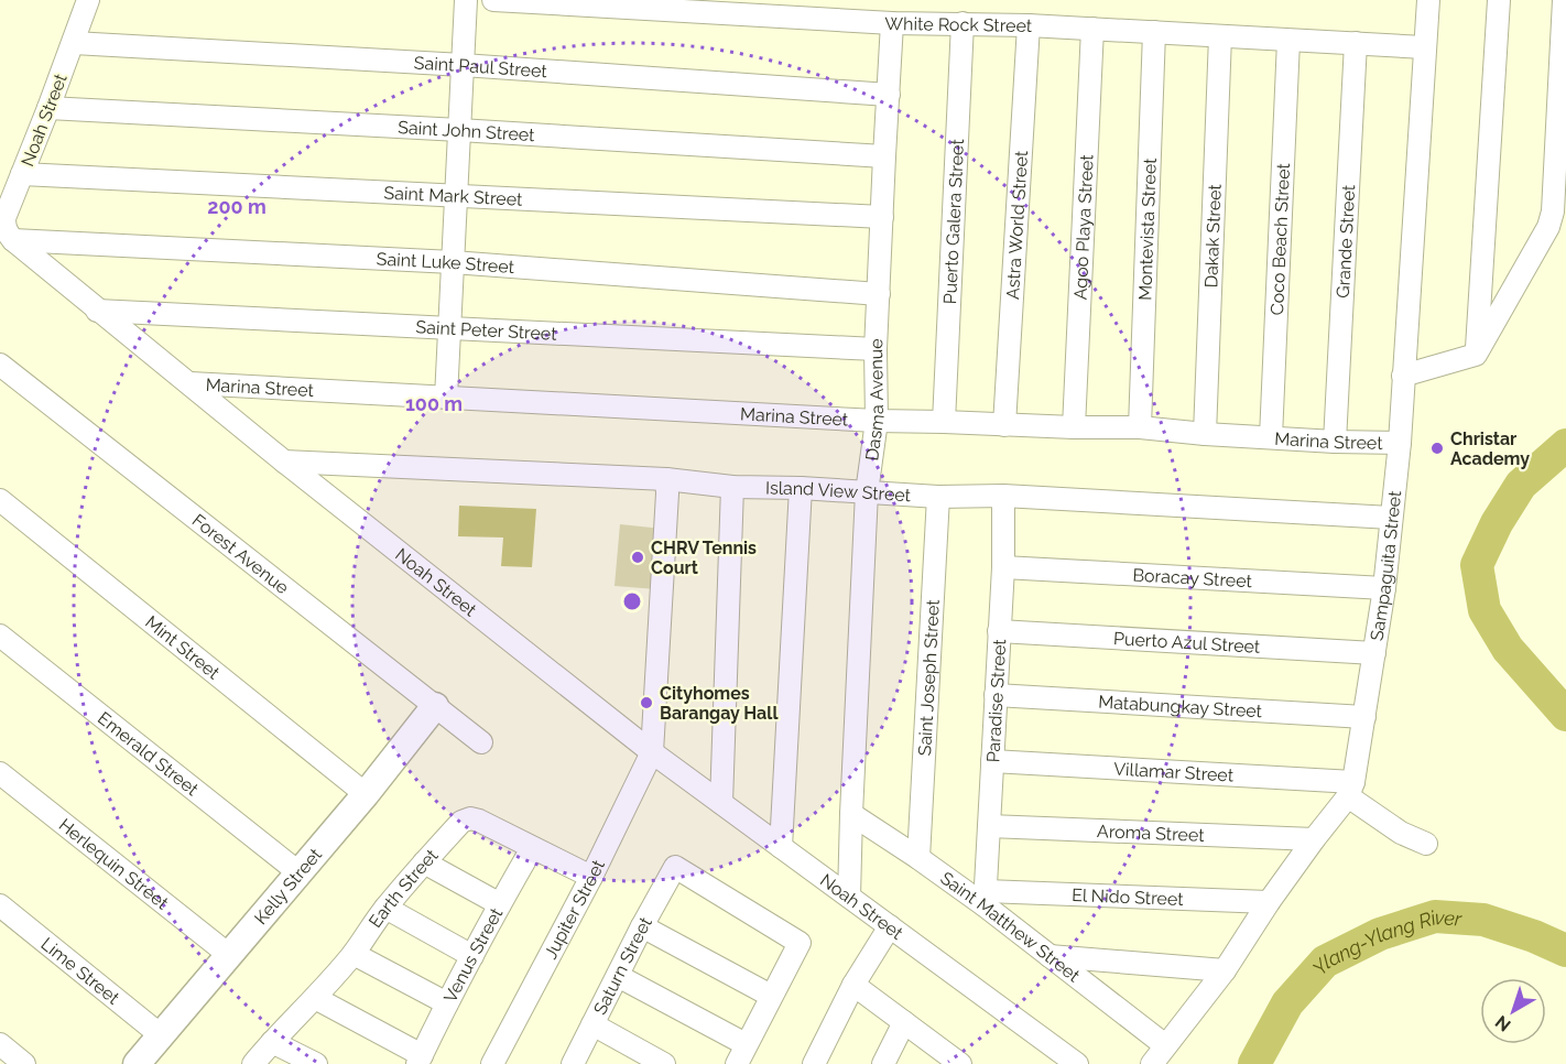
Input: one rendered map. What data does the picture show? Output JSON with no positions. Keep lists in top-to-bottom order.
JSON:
{
  "streets": {
    "street": [
      "White Rock Street",
      "Saint Paul Street",
      "Noah Street",
      "Saint John Street",
      "Saint Mark Street",
      "Puerto Galera Street",
      "Astra World Street",
      "Agoo Playa Street",
      "Montevista Street",
      "Dakak Street",
      "Coco Beach Street",
      "Grande Street",
      "Saint Luke Street",
      "Saint Peter Street",
      "Marina Street",
      "Dasma Avenue",
      "Island View Street",
      "Forest Avenue",
      "Sampaguita Street",
      "Boracay Street",
      "Puerto Azul Street",
      "Mint Street",
      "Saint Joseph Street",
      "Paradise Street",
      "Matabungkay Street",
      "Emerald Street",
      "Villamar Street",
      "Aroma Street",
      "Herlequin Street",
      "Kelly Street",
      "Earth Street",
      "El Nido Street",
      "Jupiter Street",
      "Saint Matthew Street",
      "Venus Street",
      "Saturn Street",
      "Lime Street"
    ]
  },
  "crossings": [
    ["White Rock Street", "Puerto Galera Street"],
    ["White Rock Street", "Astra World Street"],
    ["White Rock Street", "Agoo Playa Street"],
    ["White Rock Street", "Montevista Street"],
    ["White Rock Street", "Dakak Street"],
    ["White Rock Street", "Coco Beach Street"],
    ["White Rock Street", "Grande Street"],
    ["White Rock Street", "Dasma Avenue"],
    ["White Rock Street", "Sampaguita Street"],
    ["Saint Paul Street", "Noah Street"],
    ["Saint Paul Street", "Dasma Avenue"],
    ["Noah Street", "Saint John Street"],
    ["Noah Street", "Saint Mark Street"],
    ["Noah Street", "Saint Luke Street"],
    ["Noah Street", "Saint Peter Street"],
    ["Noah Street", "Marina Street"],
    ["Noah Street", "Dasma Avenue"],
    ["Noah Street", "Island View Street"],
    ["Noah Street", "Jupiter Street"],
    ["Saint John Street", "Dasma Avenue"],
    ["Saint Mark Street", "Dasma Avenue"],
    ["Puerto Galera Street", "Marina Street"],
    ["Astra World Street", "Marina Street"],
    ["Agoo Playa Street", "Marina Street"],
    ["Montevista Street", "Marina Street"],
    ["Dakak Street", "Marina Street"],
    ["Coco Beach Street", "Marina Street"],
    ["Grande Street", "Marina Street"],
    ["Saint Luke Street", "Dasma Avenue"],
    ["Saint Peter Street", "Dasma Avenue"],
    ["Marina Street", "Dasma Avenue"],
    ["Marina Street", "Sampaguita Street"],
    ["Dasma Avenue", "Island View Street"],
    ["Dasma Avenue", "Saint Matthew Street"],
    ["Island View Street", "Sampaguita Street"],
    ["Island View Street", "Saint Joseph Street"],
    ["Island View Street", "Paradise Street"],
    ["Forest Avenue", "Kelly Street"],
    ["Sampaguita Street", "Boracay Street"],
    ["Sampaguita Street", "Puerto Azul Street"],
    ["Sampaguita Street", "Matabungkay Street"],
    ["Sampaguita Street", "Villamar Street"],
    ["Sampaguita Street", "Aroma Street"],
    ["Sampaguita Street", "El Nido Street"],
    ["Sampaguita Street", "Saint Matthew Street"],
    ["Boracay Street", "Paradise Street"],
    ["Puerto Azul Street", "Paradise Street"],
    ["Mint Street", "Kelly Street"],
    ["Saint Joseph Street", "Saint Matthew Street"],
    ["Paradise Street", "Matabungkay Street"],
    ["Paradise Street", "Villamar Street"],
    ["Paradise Street", "Aroma Street"],
    ["Paradise Street", "El Nido Street"],
    ["Paradise Street", "Saint Matthew Street"],
    ["Emerald Street", "Kelly Street"],
    ["Herlequin Street", "Kelly Street"],
    ["Kelly Street", "Lime Street"],
    ["Earth Street", "Jupiter Street"],
    ["Earth Street", "Venus Street"],
    ["El Nido Street", "Saint Matthew Street"]
  ],
  "water": ["Ylang-Ylang River"],
  "places": ["Christar Academy", "CHRV Tennis Court", "Cityhomes Barangay Hall"],
  "north": "bottom left",
  "rings": ["200 m", "100 m"]
}
